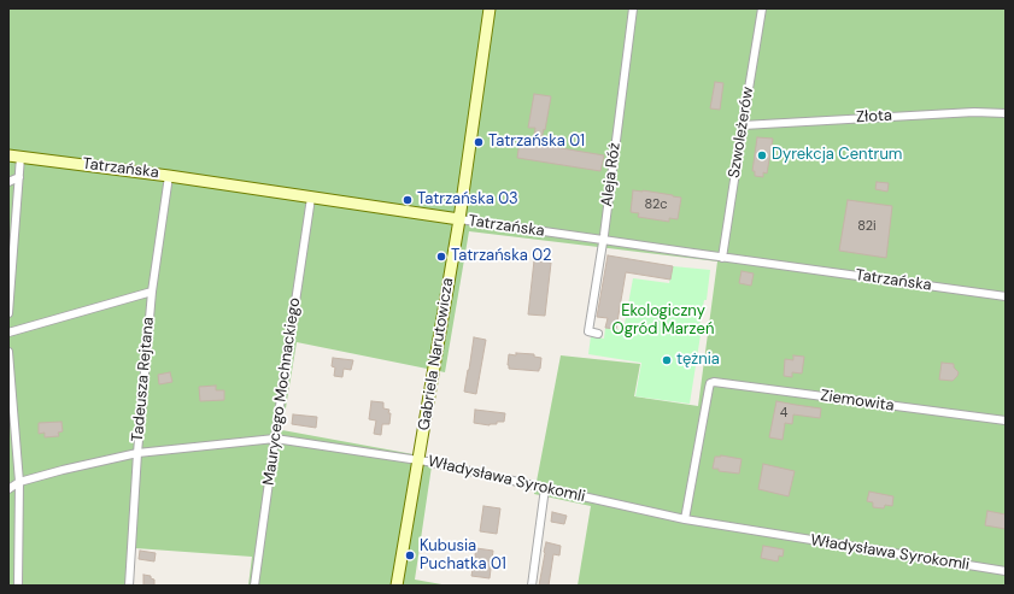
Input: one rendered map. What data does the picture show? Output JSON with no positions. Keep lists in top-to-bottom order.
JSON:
{
  "streets": {
    "street": [
      "Złota",
      "Szwoleżerów",
      "Tatrzańska",
      "Aleja Róż",
      "Gabriela Narutowicza",
      "Tadeusza Rejtana",
      "Maurycego Mochnackiego",
      "Ziemowita",
      "Władysława Syrokomli"
    ]
  },
  "crossings": [
    ["Złota", "Szwoleżerów"],
    ["Szwoleżerów", "Tatrzańska"],
    ["Tatrzańska", "Aleja Róż"],
    ["Tatrzańska", "Gabriela Narutowicza"],
    ["Tatrzańska", "Tadeusza Rejtana"],
    ["Tatrzańska", "Maurycego Mochnackiego"],
    ["Gabriela Narutowicza", "Władysława Syrokomli"],
    ["Tadeusza Rejtana", "Władysława Syrokomli"],
    ["Maurycego Mochnackiego", "Władysława Syrokomli"],
    ["Ziemowita", "Władysława Syrokomli"]
  ],
  "parks": ["Ekologiczny Ogród Marzeń"],
  "places": [
    "Tatrzańska 01",
    "Dyrekcja Centrum",
    "Tatrzańska 03",
    "Tatrzańska 02",
    "tężnia",
    "Kubusia Puchatka 01"
  ],
  "house_numbers": ["82c", "82i", "4"]
}
